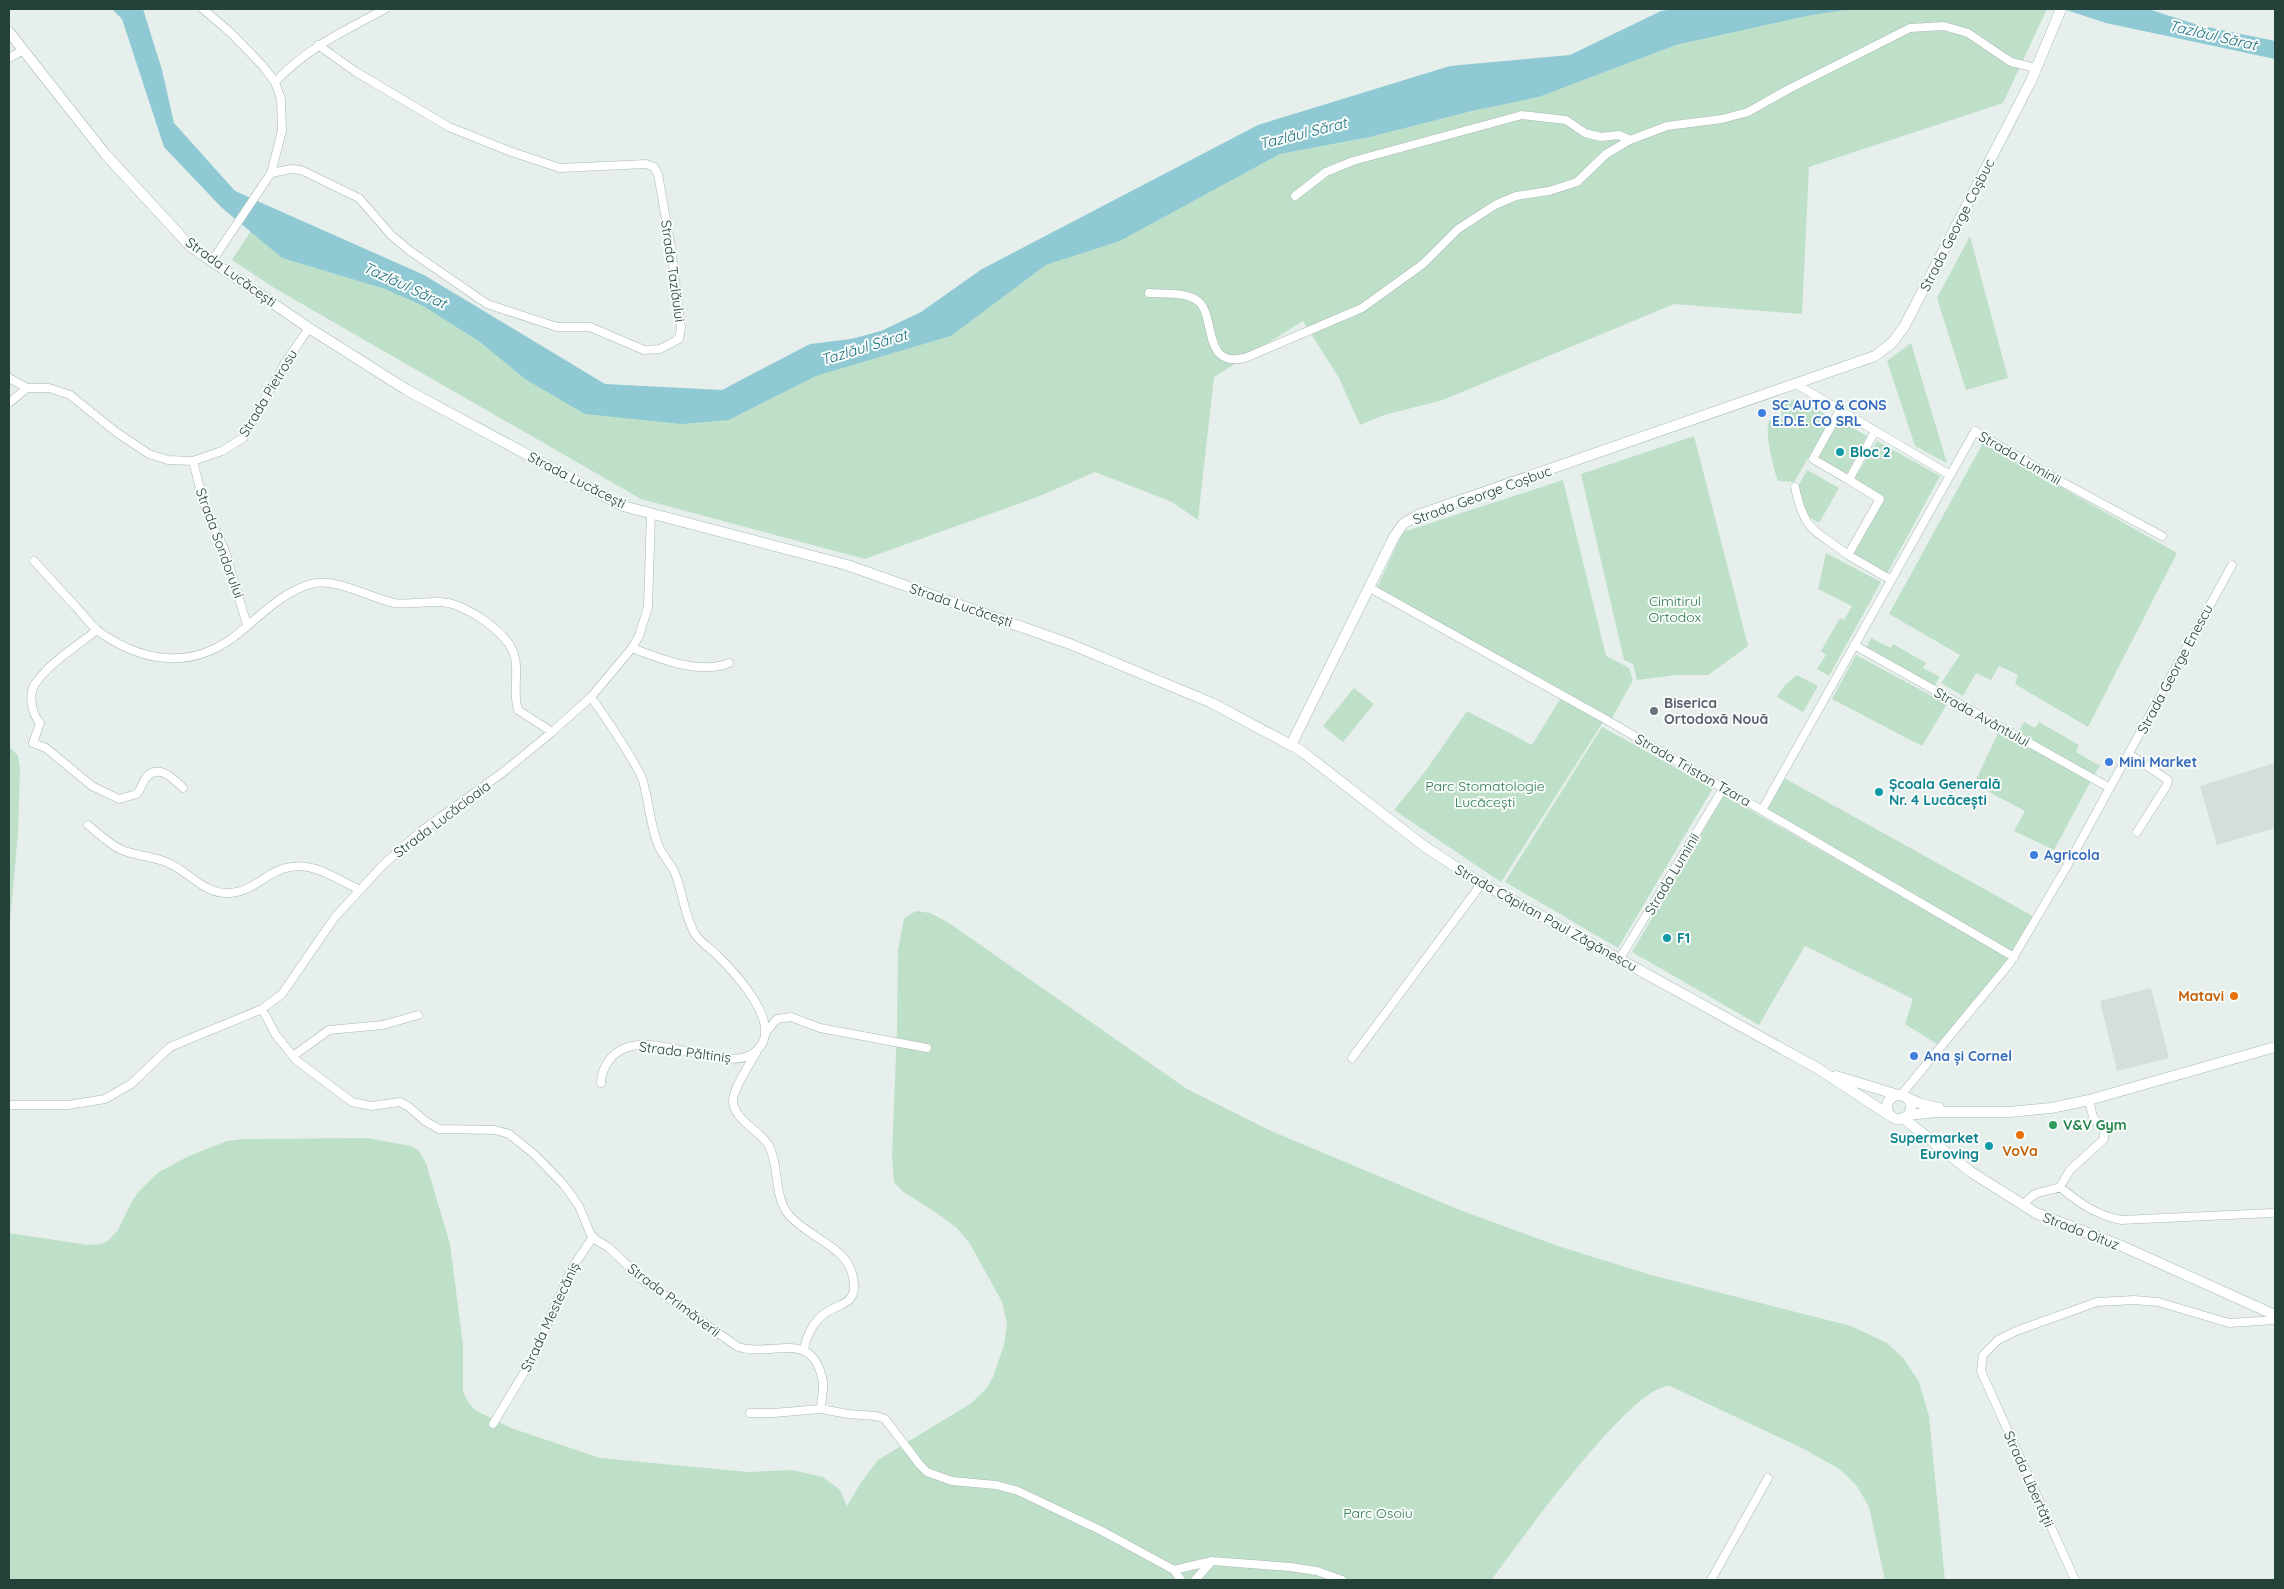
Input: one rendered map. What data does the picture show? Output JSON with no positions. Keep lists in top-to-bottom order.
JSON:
{
  "streets": {
    "main road": [
      "Strada George Coșbuc",
      "Strada Lucăcești",
      "Strada Căpitan Paul Zăgănescu",
      "Strada Oituz"
    ],
    "street": [
      "Strada Tazlăului",
      "Strada Pietrosu",
      "Strada Luminii",
      "Strada Sondorului",
      "Strada George Enescu",
      "Strada Avântului",
      "Strada Tristan Tzara",
      "Strada Lucăcioaia",
      "Strada Păltiniș",
      "Strada Primăverii",
      "Strada Mestecăniș",
      "Strada Libertății"
    ]
  },
  "crossings": [
    ["Strada George Coșbuc", "Strada Lucăcești"],
    ["Strada George Coșbuc", "Strada Tristan Tzara"],
    ["Strada George Coșbuc", "Strada Căpitan Paul Zăgănescu"],
    ["Strada Lucăcești", "Strada Pietrosu"],
    ["Strada Lucăcești", "Strada Lucăcioaia"],
    ["Strada Lucăcești", "Strada Căpitan Paul Zăgănescu"],
    ["Strada Pietrosu", "Strada Sondorului"],
    ["Strada Luminii", "Strada Avântului"],
    ["Strada Luminii", "Strada Tristan Tzara"],
    ["Strada Luminii", "Strada Căpitan Paul Zăgănescu"],
    ["Strada George Enescu", "Strada Avântului"],
    ["Strada George Enescu", "Strada Tristan Tzara"],
    ["Strada George Enescu", "Strada Căpitan Paul Zăgănescu"],
    ["Strada George Enescu", "Strada Oituz"],
    ["Strada Căpitan Paul Zăgănescu", "Strada Oituz"],
    ["Strada Păltiniș", "Strada Primăverii"],
    ["Strada Primăverii", "Strada Mestecăniș"]
  ],
  "water": ["Tazlăul Sărat"],
  "parks": ["Cimitirul Ortodox", "Parc Stomatologie Lucăcești", "Parc Osoiu"],
  "places": [
    "SC AUTO & CONS E.D.E. CO SRL",
    "Bloc 2",
    "Biserica Ortodoxă Nouă",
    "Mini Market",
    "Școala Generală Nr. 4 Lucăcești",
    "Agricola",
    "F1",
    "Matavi",
    "Ana și Cornel",
    "V&V Gym",
    "VoVa",
    "Supermarket Euroving"
  ]
}
